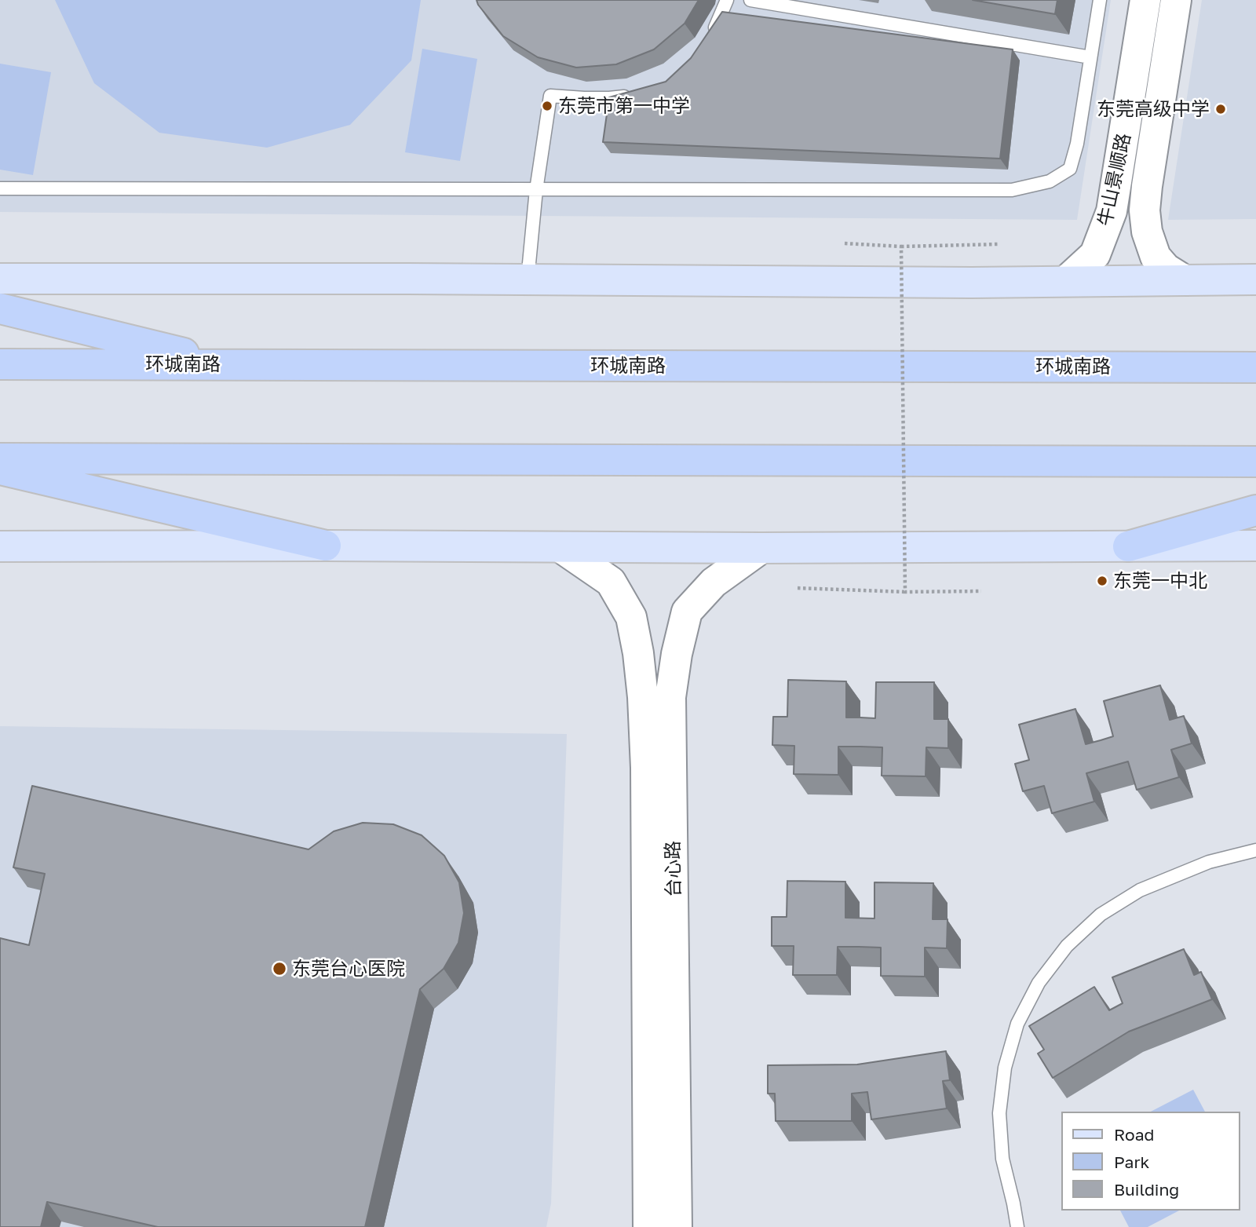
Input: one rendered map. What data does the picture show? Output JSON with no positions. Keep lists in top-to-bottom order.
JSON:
{
  "streets": {
    "highway": ["环城南路"],
    "main road": ["牛山景顺路", "台心路"]
  },
  "places": [
    "东莞市第一中学",
    "东莞高级中学",
    "东莞一中北",
    "东莞台心医院"
  ],
  "legend": ["Road", "Park", "Building"]
}
